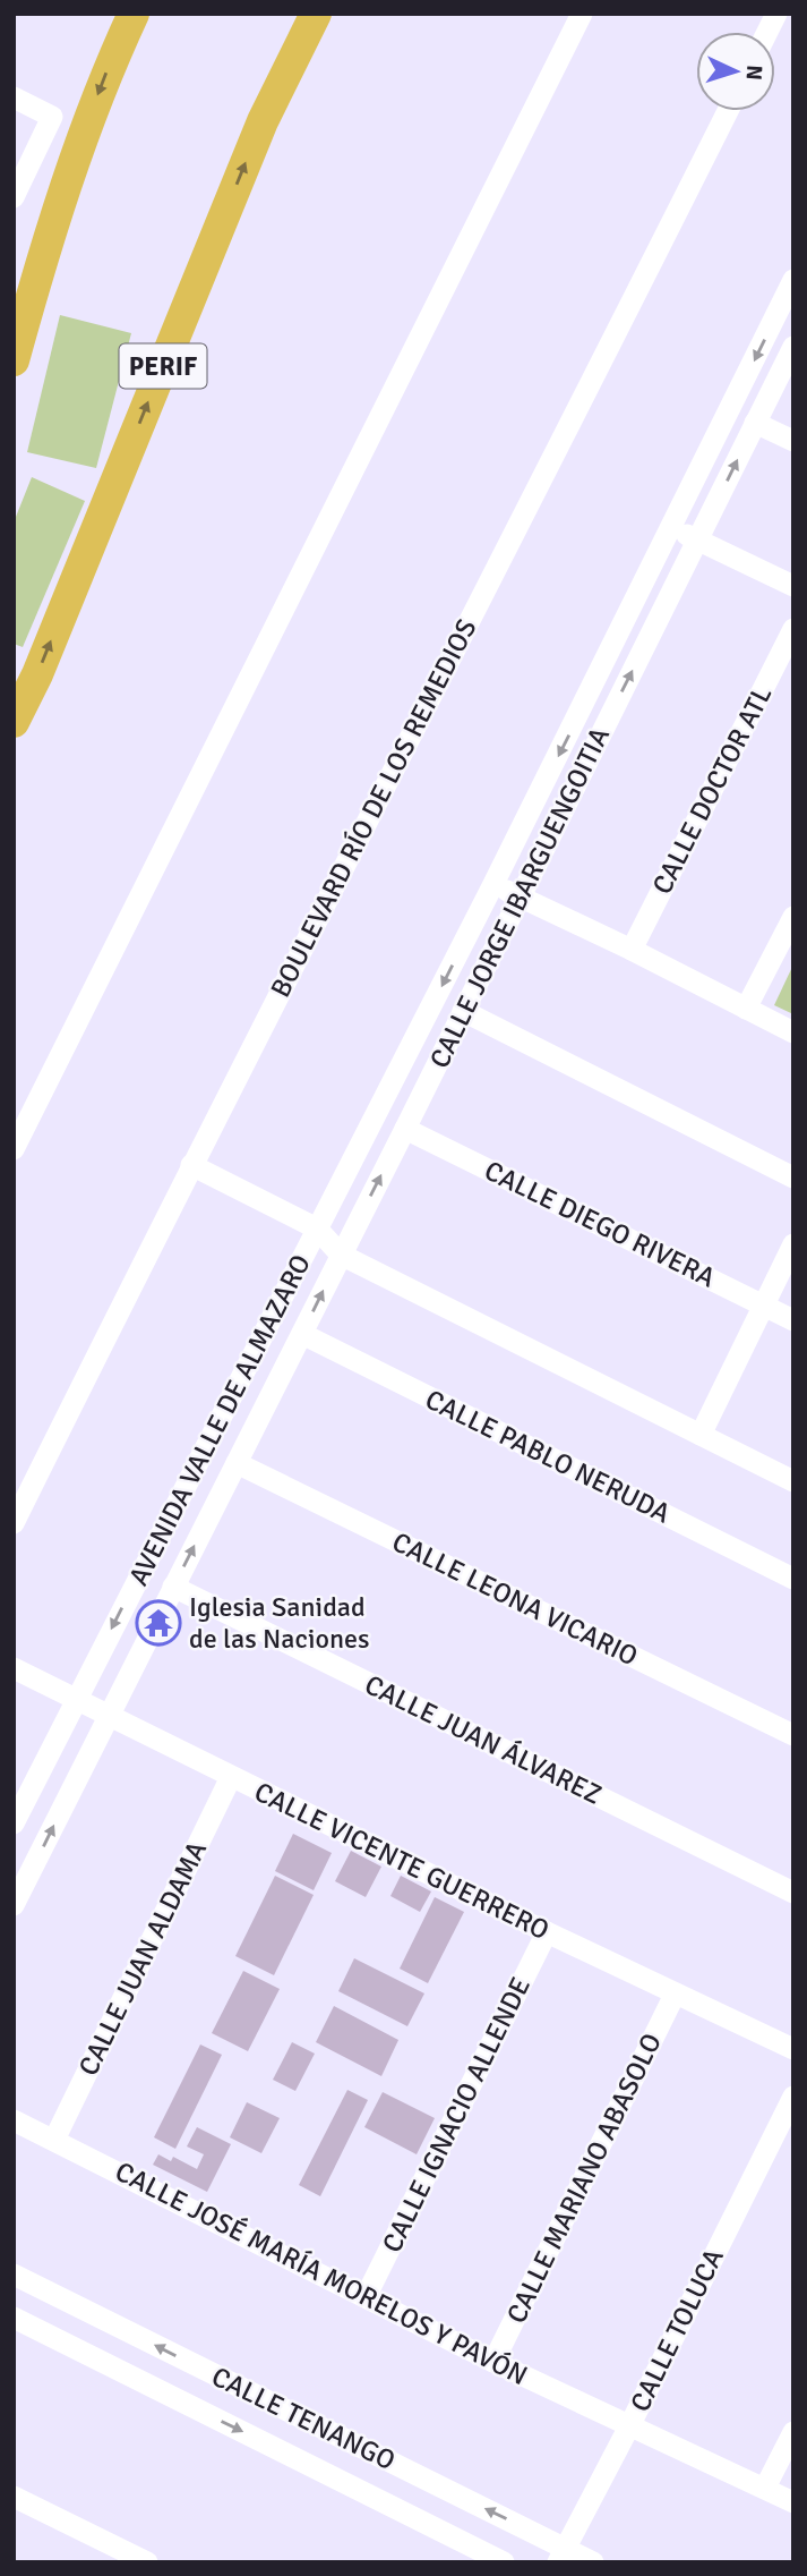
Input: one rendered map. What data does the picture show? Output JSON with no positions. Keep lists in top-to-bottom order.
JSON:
{
  "streets": {
    "highway": ["PERIF"],
    "street": [
      "CALLE DOCTOR ATL",
      "BOULEVARD RÍO DE LOS REMEDIOS",
      "CALLE JORGE IBARGUENGOITIA",
      "CALLE DIEGO RIVERA",
      "AVENIDA VALLE DE ALMAZARO",
      "CALLE PABLO NERUDA",
      "CALLE LEONA VICARIO",
      "CALLE JUAN ÁLVAREZ",
      "CALLE VICENTE GUERRERO",
      "CALLE JUAN ALDAMA",
      "CALLE IGNACIO ALLENDE",
      "CALLE MARIANO ABASOLO",
      "CALLE JOSÉ MARÍA MORELOS Y PAVÓN",
      "CALLE TOLUCA",
      "CALLE TENANGO"
    ]
  },
  "crossings": [
    ["CALLE JORGE IBARGUENGOITIA", "CALLE DIEGO RIVERA"],
    ["CALLE JORGE IBARGUENGOITIA", "AVENIDA VALLE DE ALMAZARO"],
    ["AVENIDA VALLE DE ALMAZARO", "CALLE PABLO NERUDA"],
    ["AVENIDA VALLE DE ALMAZARO", "CALLE LEONA VICARIO"],
    ["AVENIDA VALLE DE ALMAZARO", "CALLE JUAN ÁLVAREZ"],
    ["AVENIDA VALLE DE ALMAZARO", "CALLE VICENTE GUERRERO"],
    ["CALLE VICENTE GUERRERO", "CALLE JUAN ALDAMA"],
    ["CALLE VICENTE GUERRERO", "CALLE IGNACIO ALLENDE"],
    ["CALLE VICENTE GUERRERO", "CALLE MARIANO ABASOLO"],
    ["CALLE JUAN ALDAMA", "CALLE JOSÉ MARÍA MORELOS Y PAVÓN"],
    ["CALLE IGNACIO ALLENDE", "CALLE JOSÉ MARÍA MORELOS Y PAVÓN"],
    ["CALLE MARIANO ABASOLO", "CALLE JOSÉ MARÍA MORELOS Y PAVÓN"],
    ["CALLE JOSÉ MARÍA MORELOS Y PAVÓN", "CALLE TOLUCA"],
    ["CALLE TOLUCA", "CALLE TENANGO"]
  ],
  "places": {
    "temple": ["Iglesia Sanidad de las Naciones"]
  },
  "north": "right"
}
